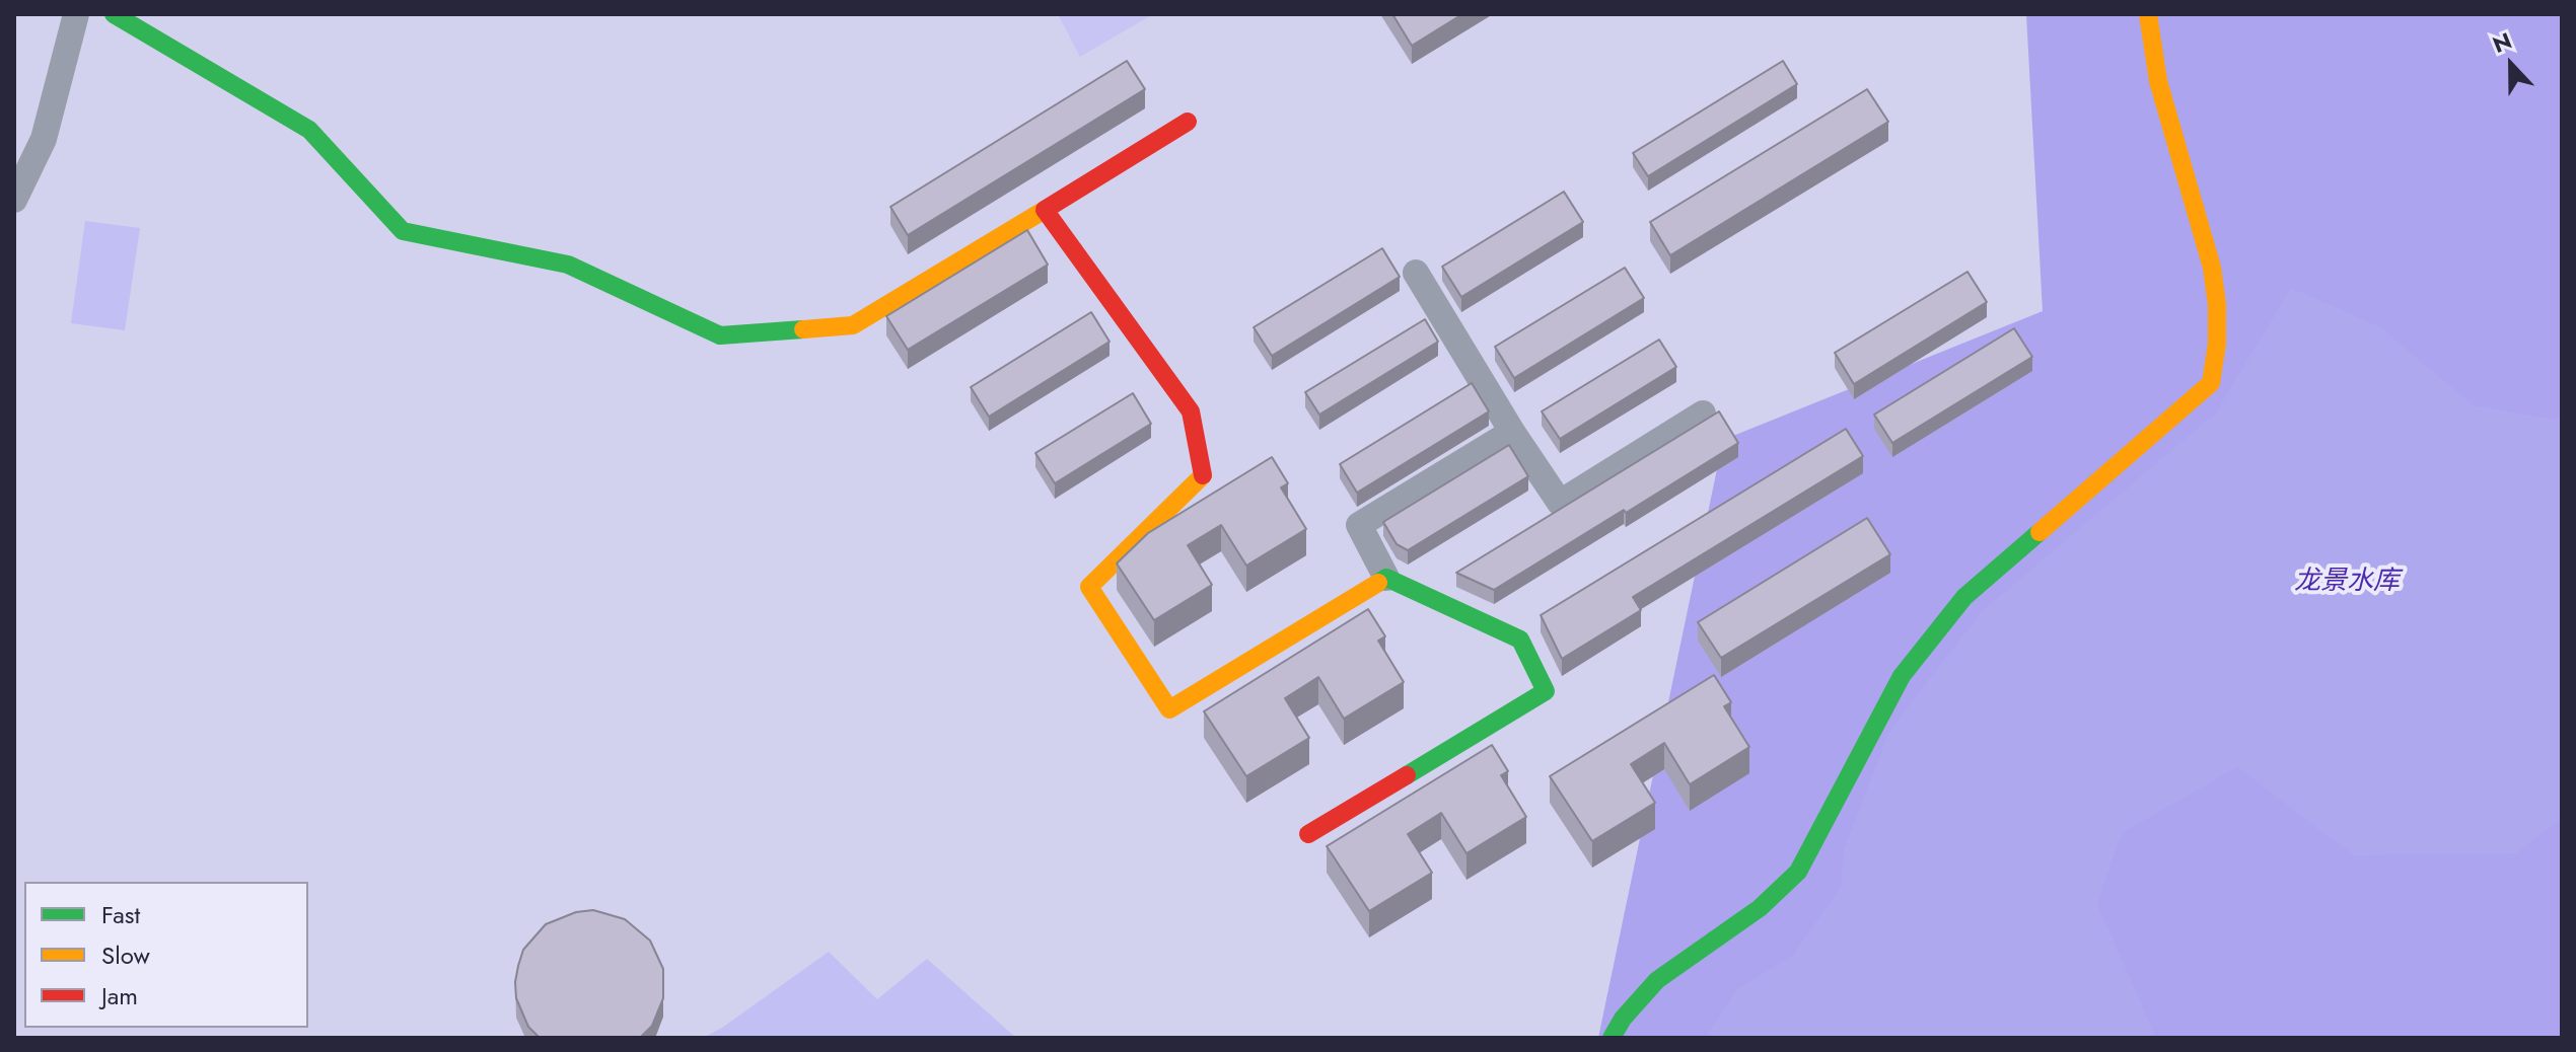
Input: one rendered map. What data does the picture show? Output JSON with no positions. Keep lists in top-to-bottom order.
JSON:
{
  "water": ["龙景水库"],
  "legend": ["Fast", "Slow", "Jam"],
  "north": "top"
}
